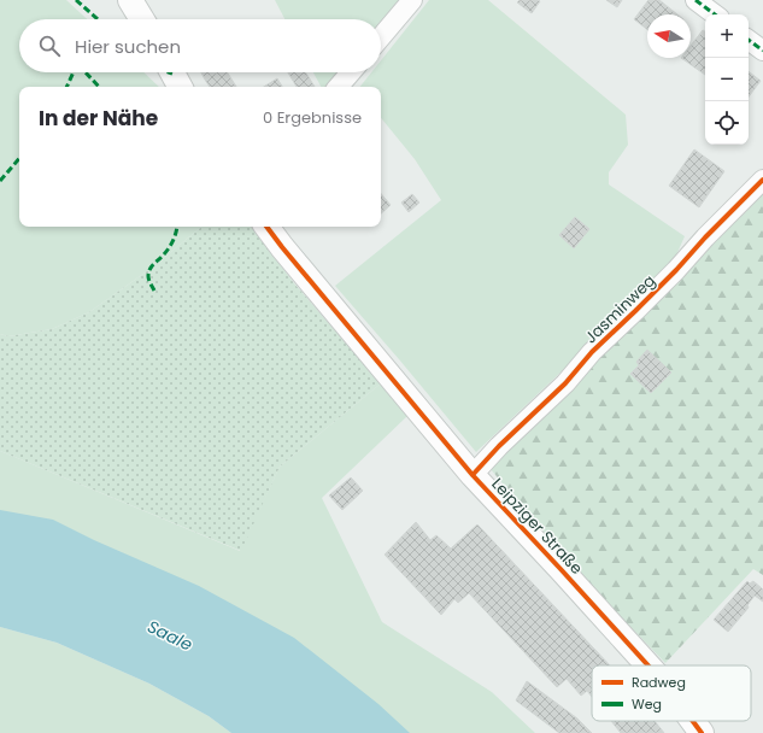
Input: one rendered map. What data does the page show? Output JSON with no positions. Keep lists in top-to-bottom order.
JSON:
{
  "streets": {
    "street": ["Jasminweg", "Leipziger Straße"]
  },
  "crossings": [
    ["Jasminweg", "Leipziger Straße"]
  ],
  "water": ["Saale"],
  "legend": ["Radweg", "Weg"],
  "north": "left",
  "page": {
    "map_buttons": ["+", "−"],
    "search": "Hier suchen",
    "heading": ["In der Nähe", "0 Ergebnisse"]
  }
}
